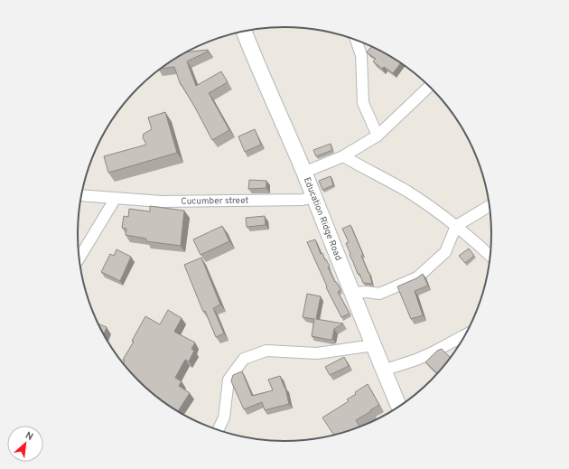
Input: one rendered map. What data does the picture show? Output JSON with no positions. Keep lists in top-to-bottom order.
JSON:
{
  "streets": {
    "main road": ["Education Ridge Road"],
    "street": ["Cucumber street"]
  },
  "crossings": [
    ["Cucumber street", "Education Ridge Road"]
  ],
  "north": "top right"
}
